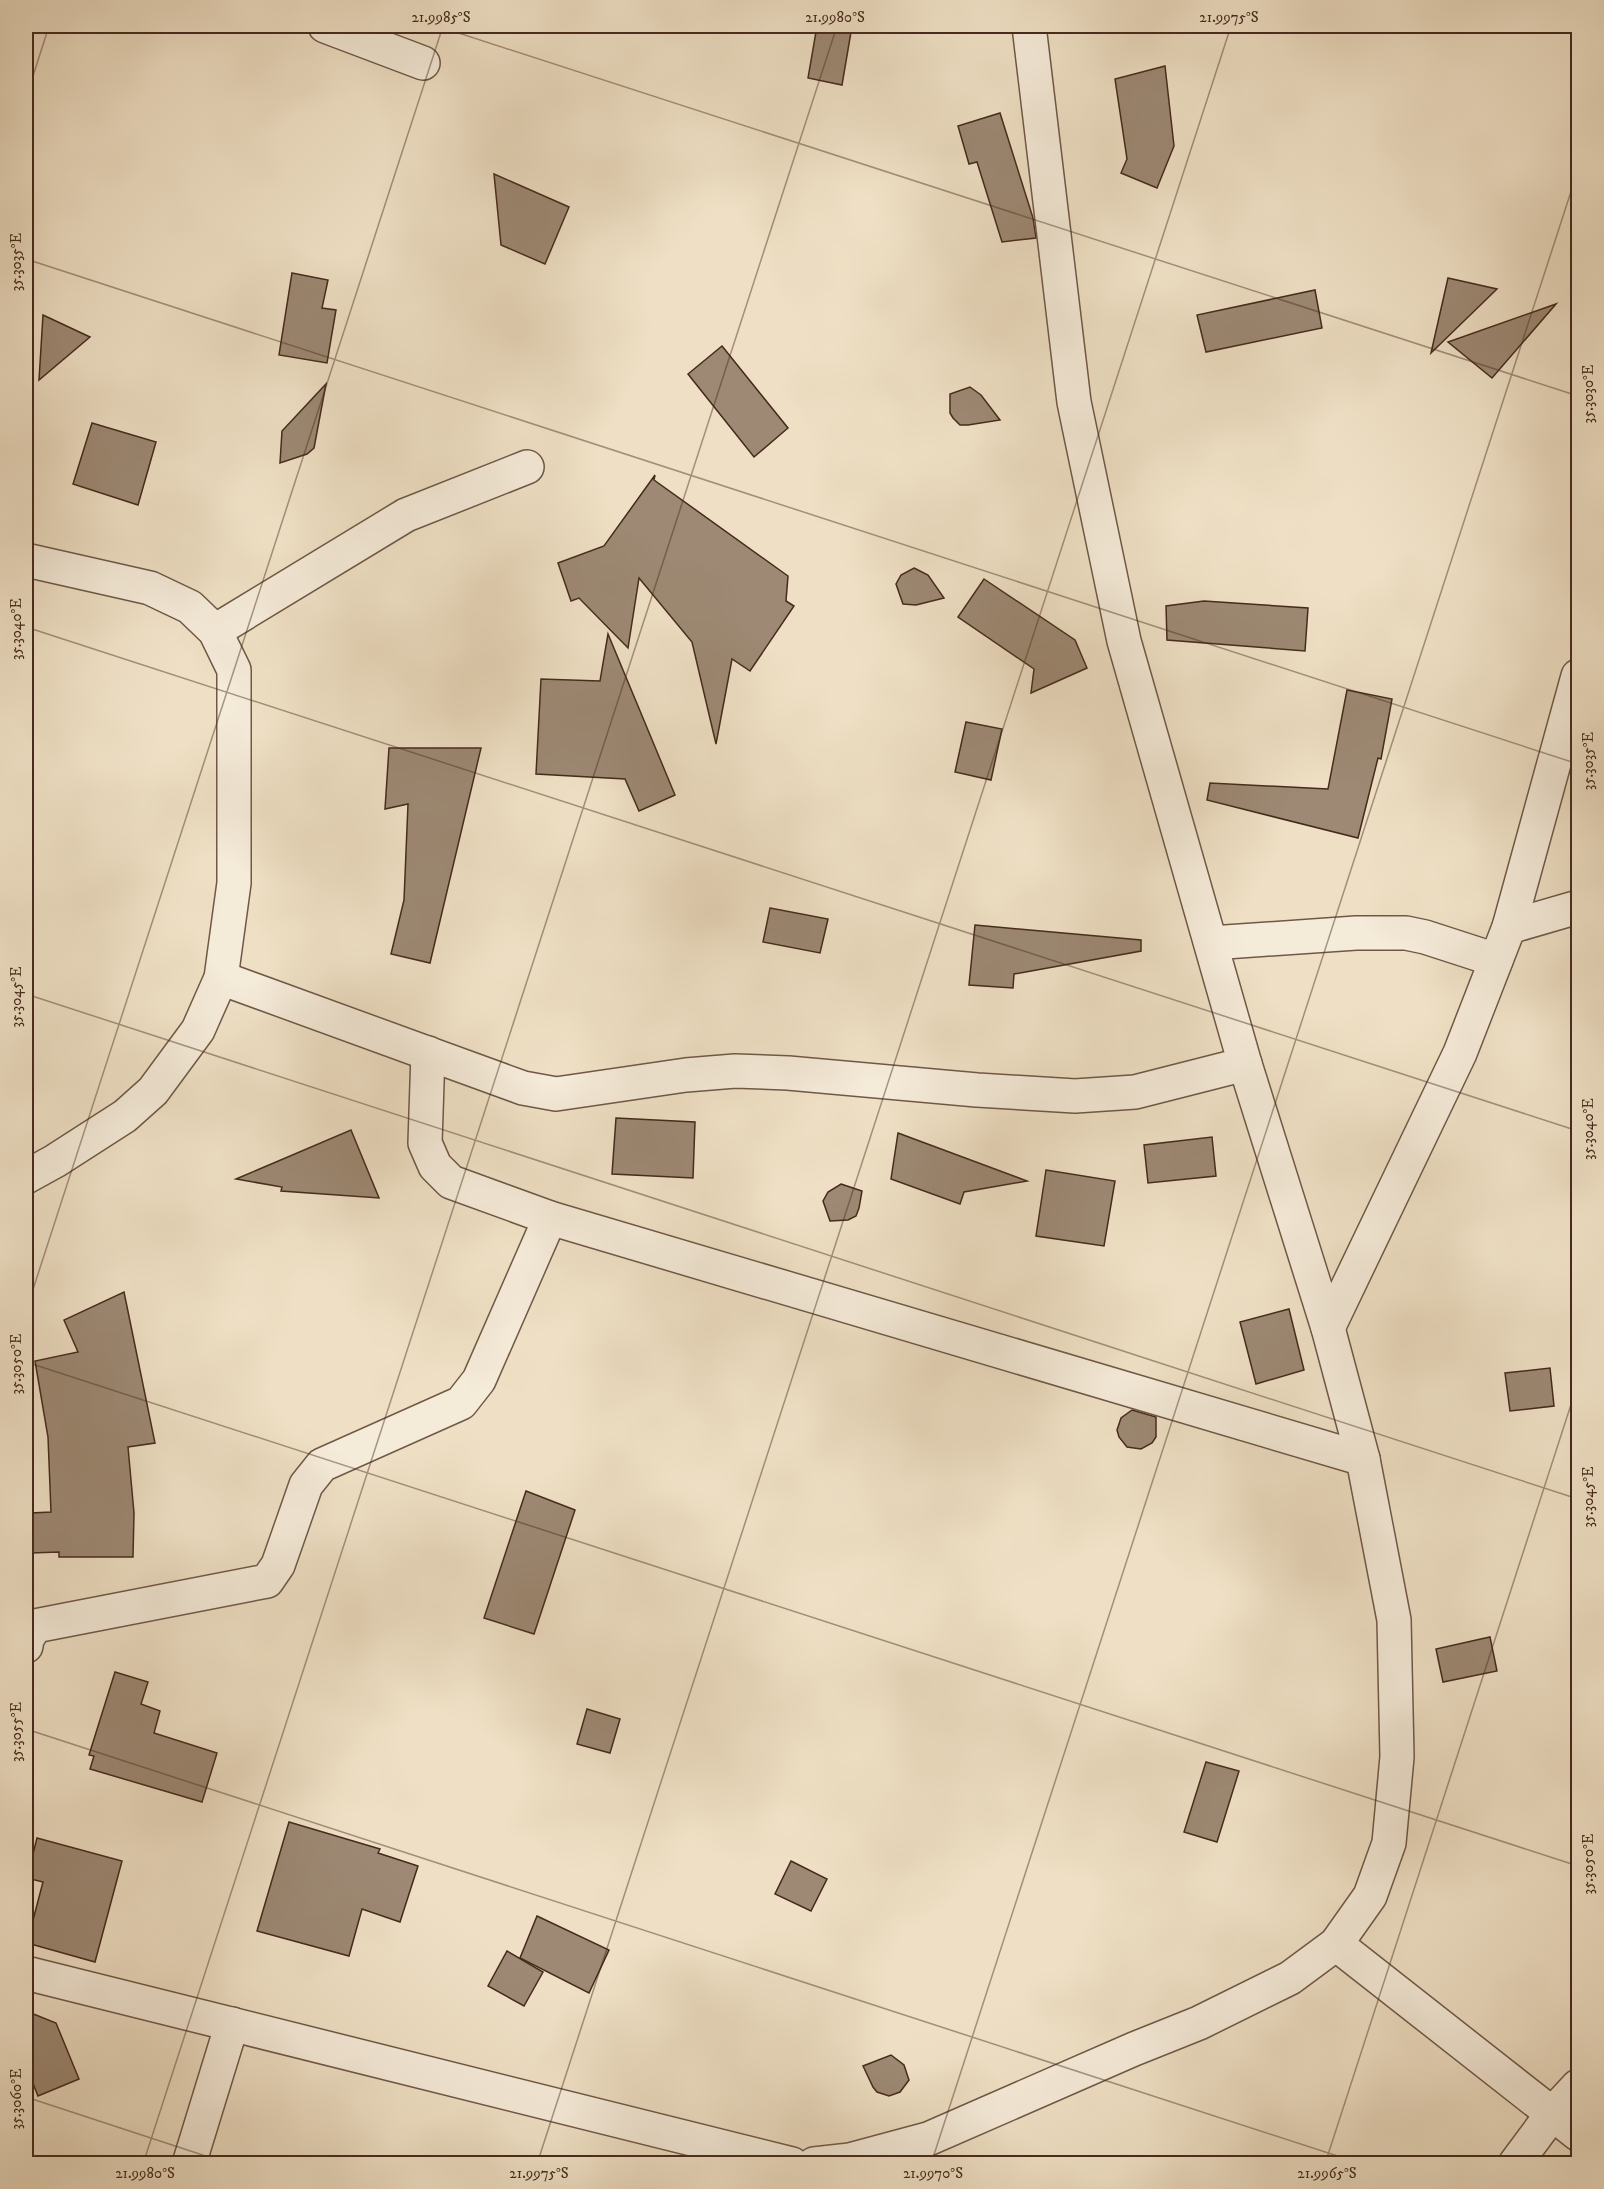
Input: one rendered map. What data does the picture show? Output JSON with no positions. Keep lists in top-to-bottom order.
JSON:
{
  "coordinates": [
    "21.9985°S",
    "21.9980°S",
    "21.9975°S",
    "35.3035°E",
    "35.3030°E",
    "35.3040°E",
    "35.3045°E",
    "35.3050°E",
    "35.3055°E",
    "35.3060°E",
    "21.9970°S",
    "21.9965°S"
  ]
}
